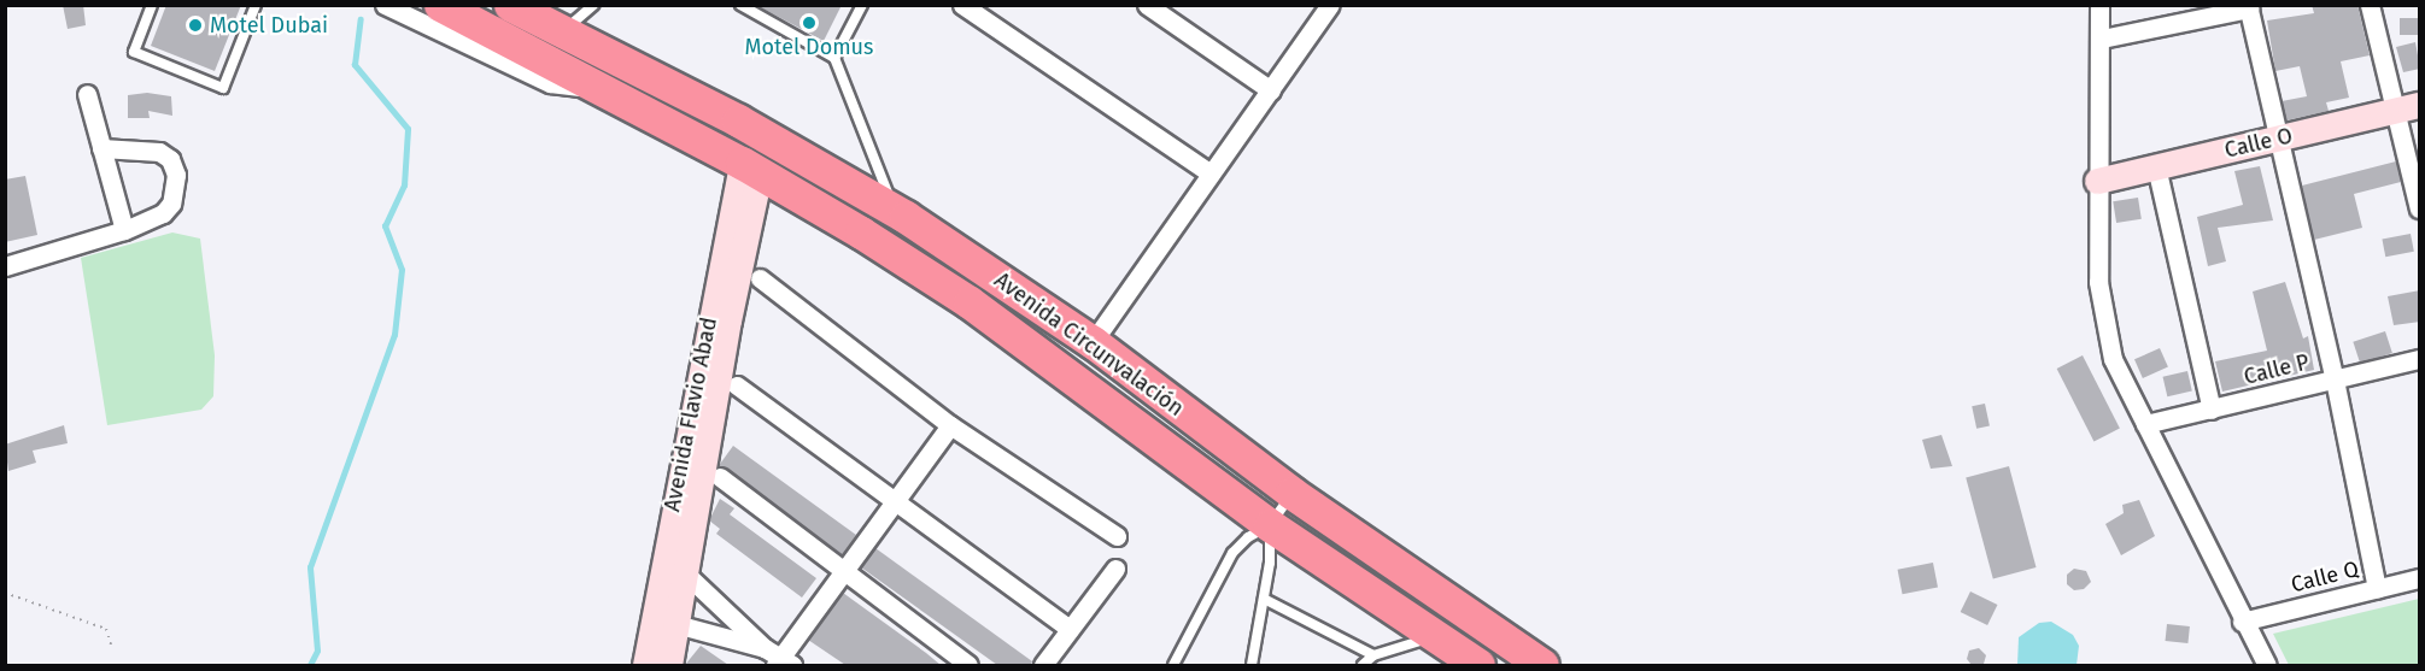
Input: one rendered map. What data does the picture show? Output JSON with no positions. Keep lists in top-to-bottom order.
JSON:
{
  "streets": {
    "highway": ["Avenida Circunvalación"],
    "street": [
      "Calle O",
      "Calle P",
      "Avenida Flavio Abad",
      "Calle Q"
    ]
  },
  "crossings": [
    ["Avenida Circunvalación", "Avenida Flavio Abad"]
  ],
  "places": ["Motel Domus", "Motel Dubai"]
}
